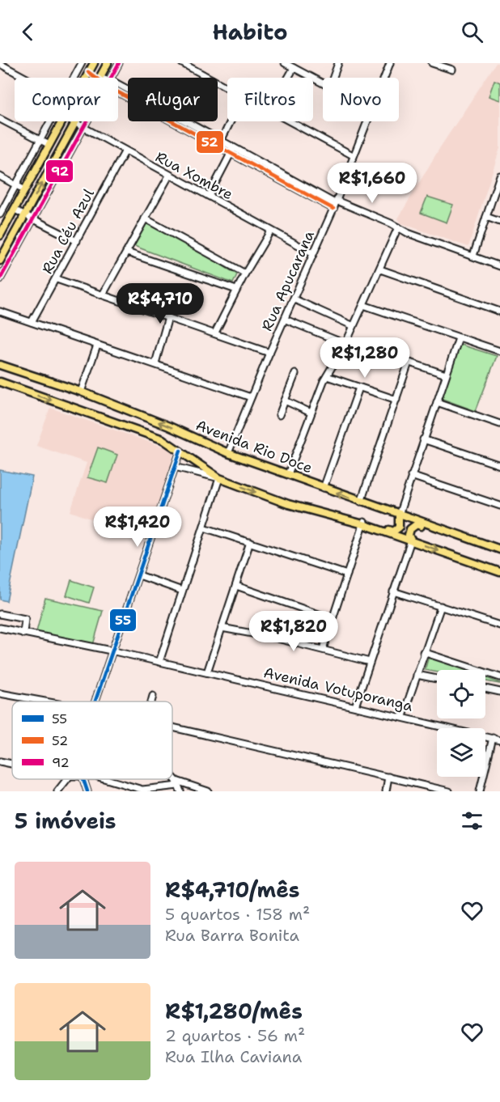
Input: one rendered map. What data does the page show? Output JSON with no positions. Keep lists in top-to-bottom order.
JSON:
{
  "streets": {
    "main road": ["Avenida Rio Doce"],
    "street": [
      "Rua Xombre",
      "Rua Céu Azul",
      "Rua Apucarana",
      "Avenida Votuporanga"
    ]
  },
  "crossings": [
    ["Rua Xombre", "Rua Céu Azul"],
    ["Rua Xombre", "Rua Apucarana"],
    ["Rua Apucarana", "Avenida Rio Doce"]
  ],
  "lines": ["transit line 92", "transit line 52", "transit line 55"],
  "legend": ["55", "52", "92"],
  "page": {
    "header": "Habito",
    "chip": [
      "Comprar",
      "Alugar",
      "Filtros",
      "Novo"
    ],
    "price": [
      "R$1,660",
      "R$4,710",
      "R$1,280",
      "R$1,420",
      "R$1,820"
    ],
    "heading": "5 imóveis",
    "list": [
      {
        "name": "R$4,710/mês",
        "note": "5 quartos · 158 m² · Rua Barra Bonita"
      },
      {
        "name": "R$1,280/mês",
        "note": "2 quartos · 56 m² · Rua Ilha Caviana"
      }
    ]
  }
}
